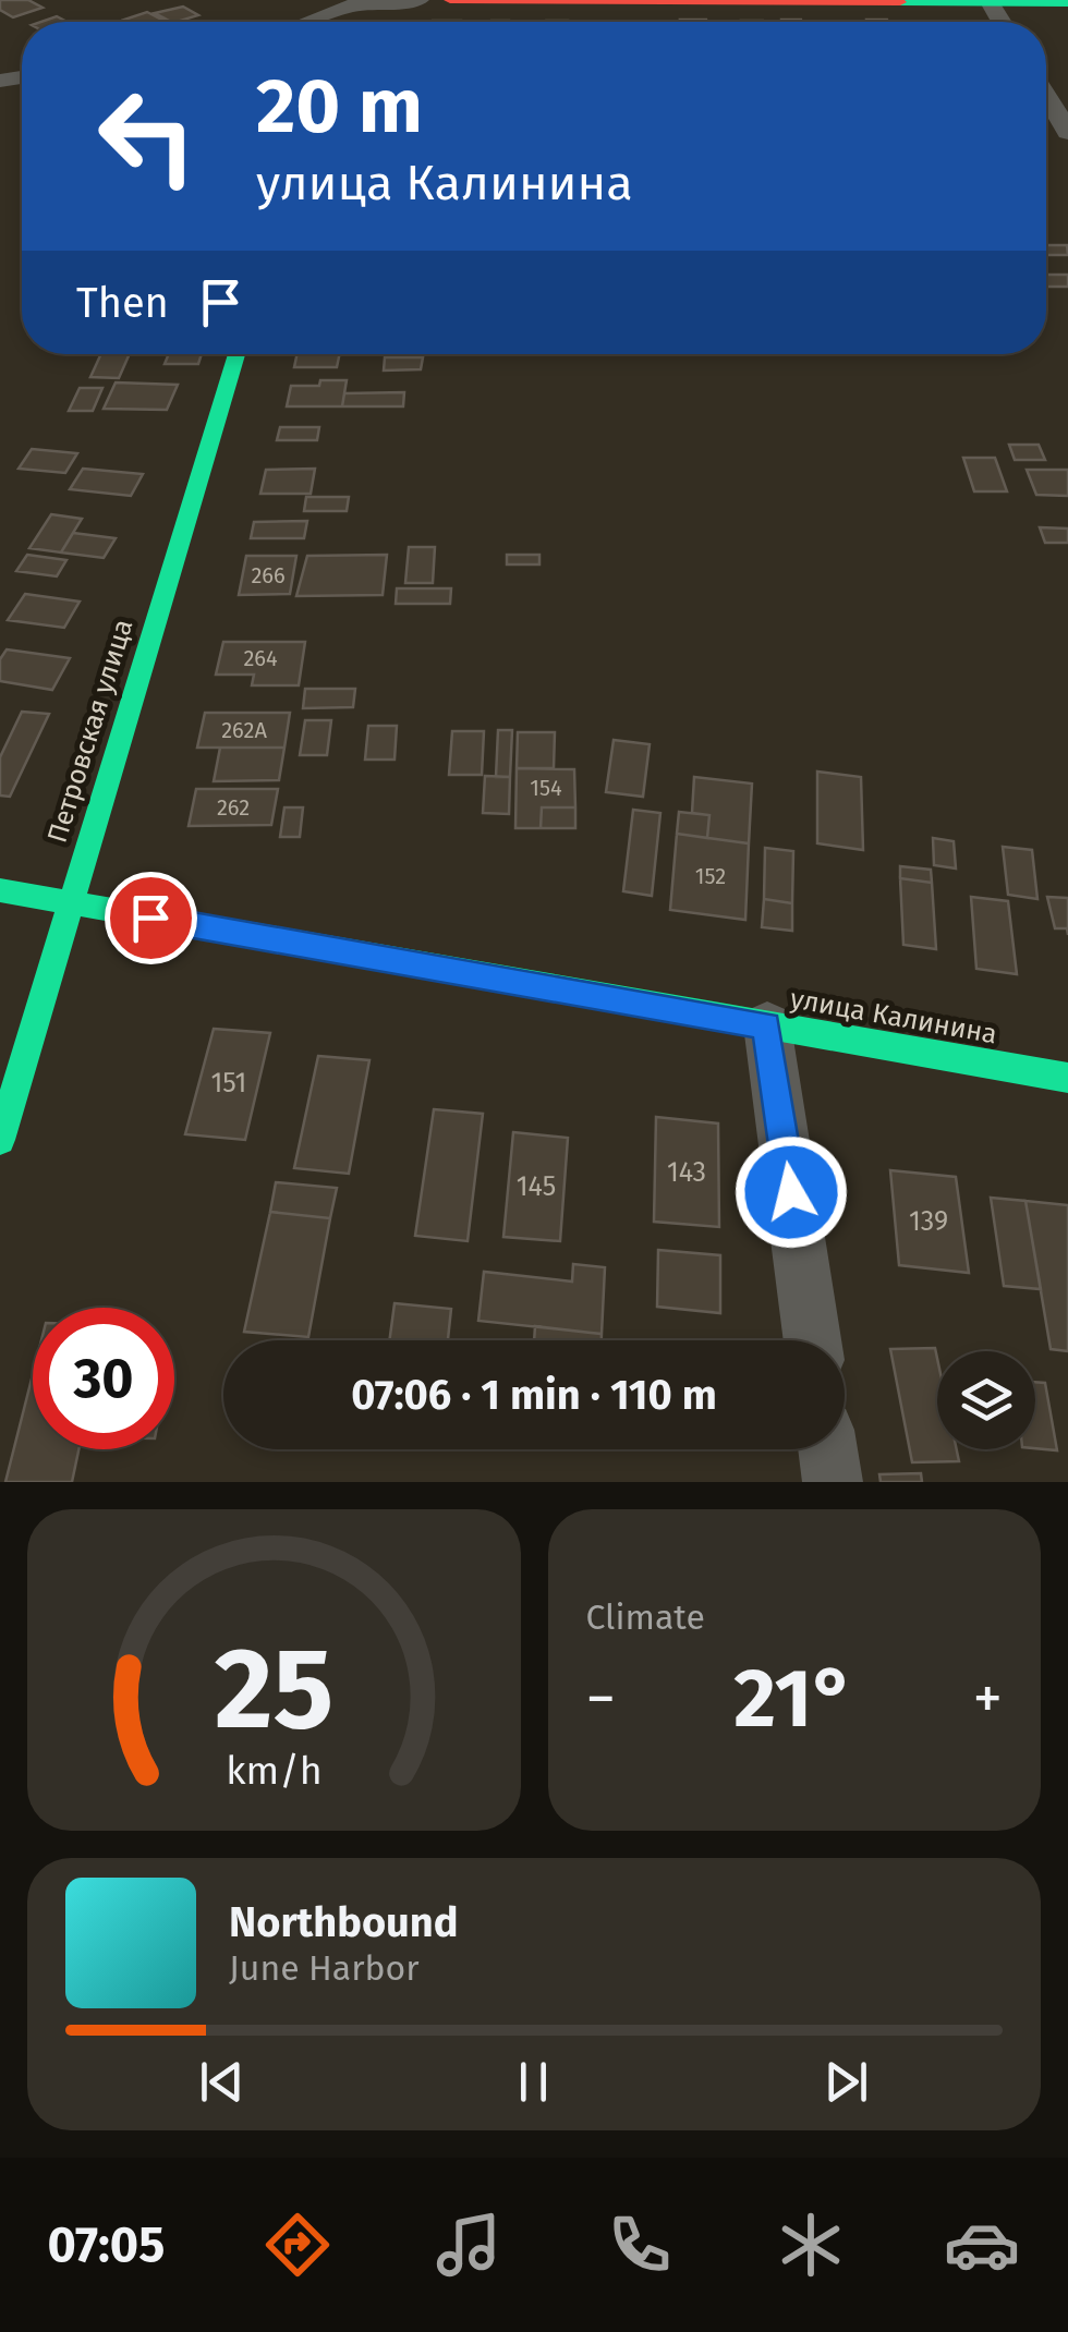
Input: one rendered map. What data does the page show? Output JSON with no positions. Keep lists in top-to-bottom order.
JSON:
{
  "streets": {
    "street": ["Петровская улица", "улица Калинина"]
  },
  "crossings": [
    ["Петровская улица", "улица Калинина"]
  ],
  "house_numbers": [
    "266",
    "264",
    "262А",
    "154",
    "262",
    "152",
    "151",
    "143",
    "145",
    "139"
  ],
  "page": {
    "turn": ["20 m", "улица Калинина"],
    "then": "Then",
    "limit": "30",
    "trip": "07:06 · 1 min · 110 m",
    "tile": "Climate",
    "heat": ["−", "21°", "+"],
    "song": ["Northbound", "June Harbor"],
    "tabs": "07:05",
    "gauge": ["25", "km/h"]
  }
}
